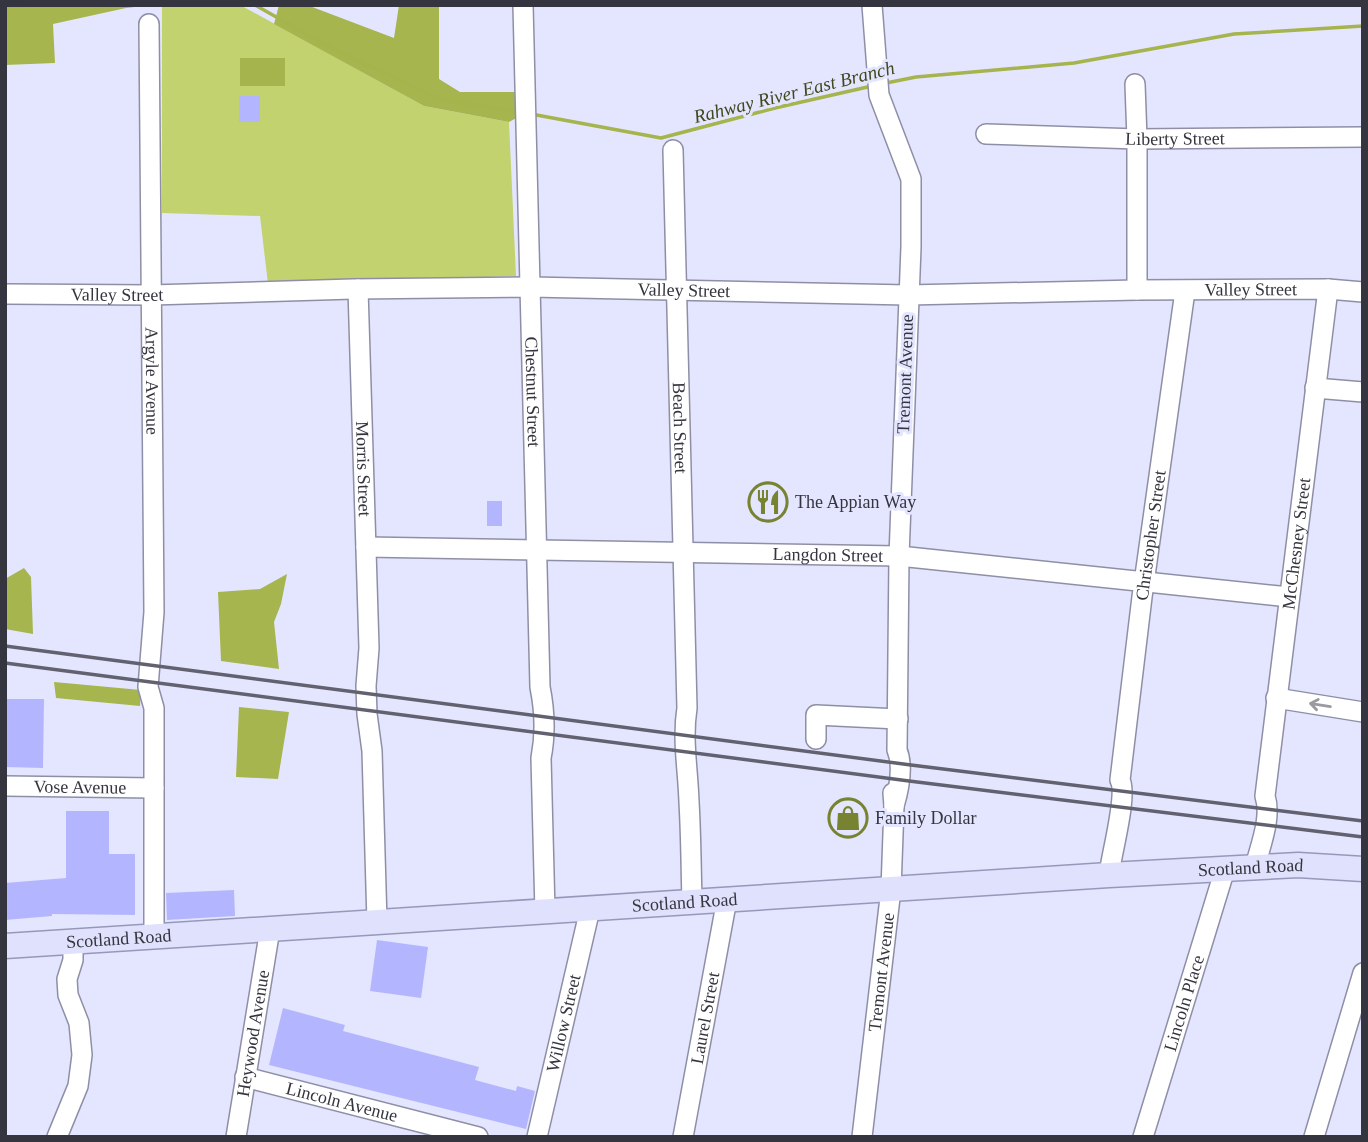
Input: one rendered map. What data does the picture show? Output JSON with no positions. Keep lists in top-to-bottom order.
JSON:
{
  "streets": {
    "main road": ["Scotland Road"],
    "street": [
      "Liberty Street",
      "Valley Street",
      "Tremont Avenue",
      "Argyle Avenue",
      "Chestnut Street",
      "Beach Street",
      "Morris Street",
      "Christopher Street",
      "McChesney Street",
      "Langdon Street",
      "Vose Avenue",
      "Lincoln Place",
      "Laurel Street",
      "Willow Street",
      "Heywood Avenue",
      "Lincoln Avenue"
    ]
  },
  "crossings": [
    ["Valley Street", "Tremont Avenue"],
    ["Valley Street", "Argyle Avenue"],
    ["Valley Street", "Chestnut Street"],
    ["Valley Street", "Beach Street"],
    ["Valley Street", "Morris Street"],
    ["Valley Street", "Christopher Street"],
    ["Valley Street", "McChesney Street"],
    ["Tremont Avenue", "Langdon Street"],
    ["Tremont Avenue", "Scotland Road"],
    ["Argyle Avenue", "Vose Avenue"],
    ["Argyle Avenue", "Scotland Road"],
    ["Chestnut Street", "Langdon Street"],
    ["Chestnut Street", "Scotland Road"],
    ["Beach Street", "Langdon Street"],
    ["Beach Street", "Scotland Road"],
    ["Morris Street", "Langdon Street"],
    ["Morris Street", "Scotland Road"],
    ["Christopher Street", "Langdon Street"],
    ["Christopher Street", "Scotland Road"],
    ["McChesney Street", "Langdon Street"],
    ["McChesney Street", "Scotland Road"],
    ["Scotland Road", "Lincoln Place"],
    ["Scotland Road", "Laurel Street"],
    ["Scotland Road", "Willow Street"],
    ["Scotland Road", "Heywood Avenue"],
    ["Heywood Avenue", "Lincoln Avenue"]
  ],
  "water": ["Rahway River East Branch"],
  "places": {
    "restaurant": ["The Appian Way"],
    "shop": ["Family Dollar"]
  }
}
